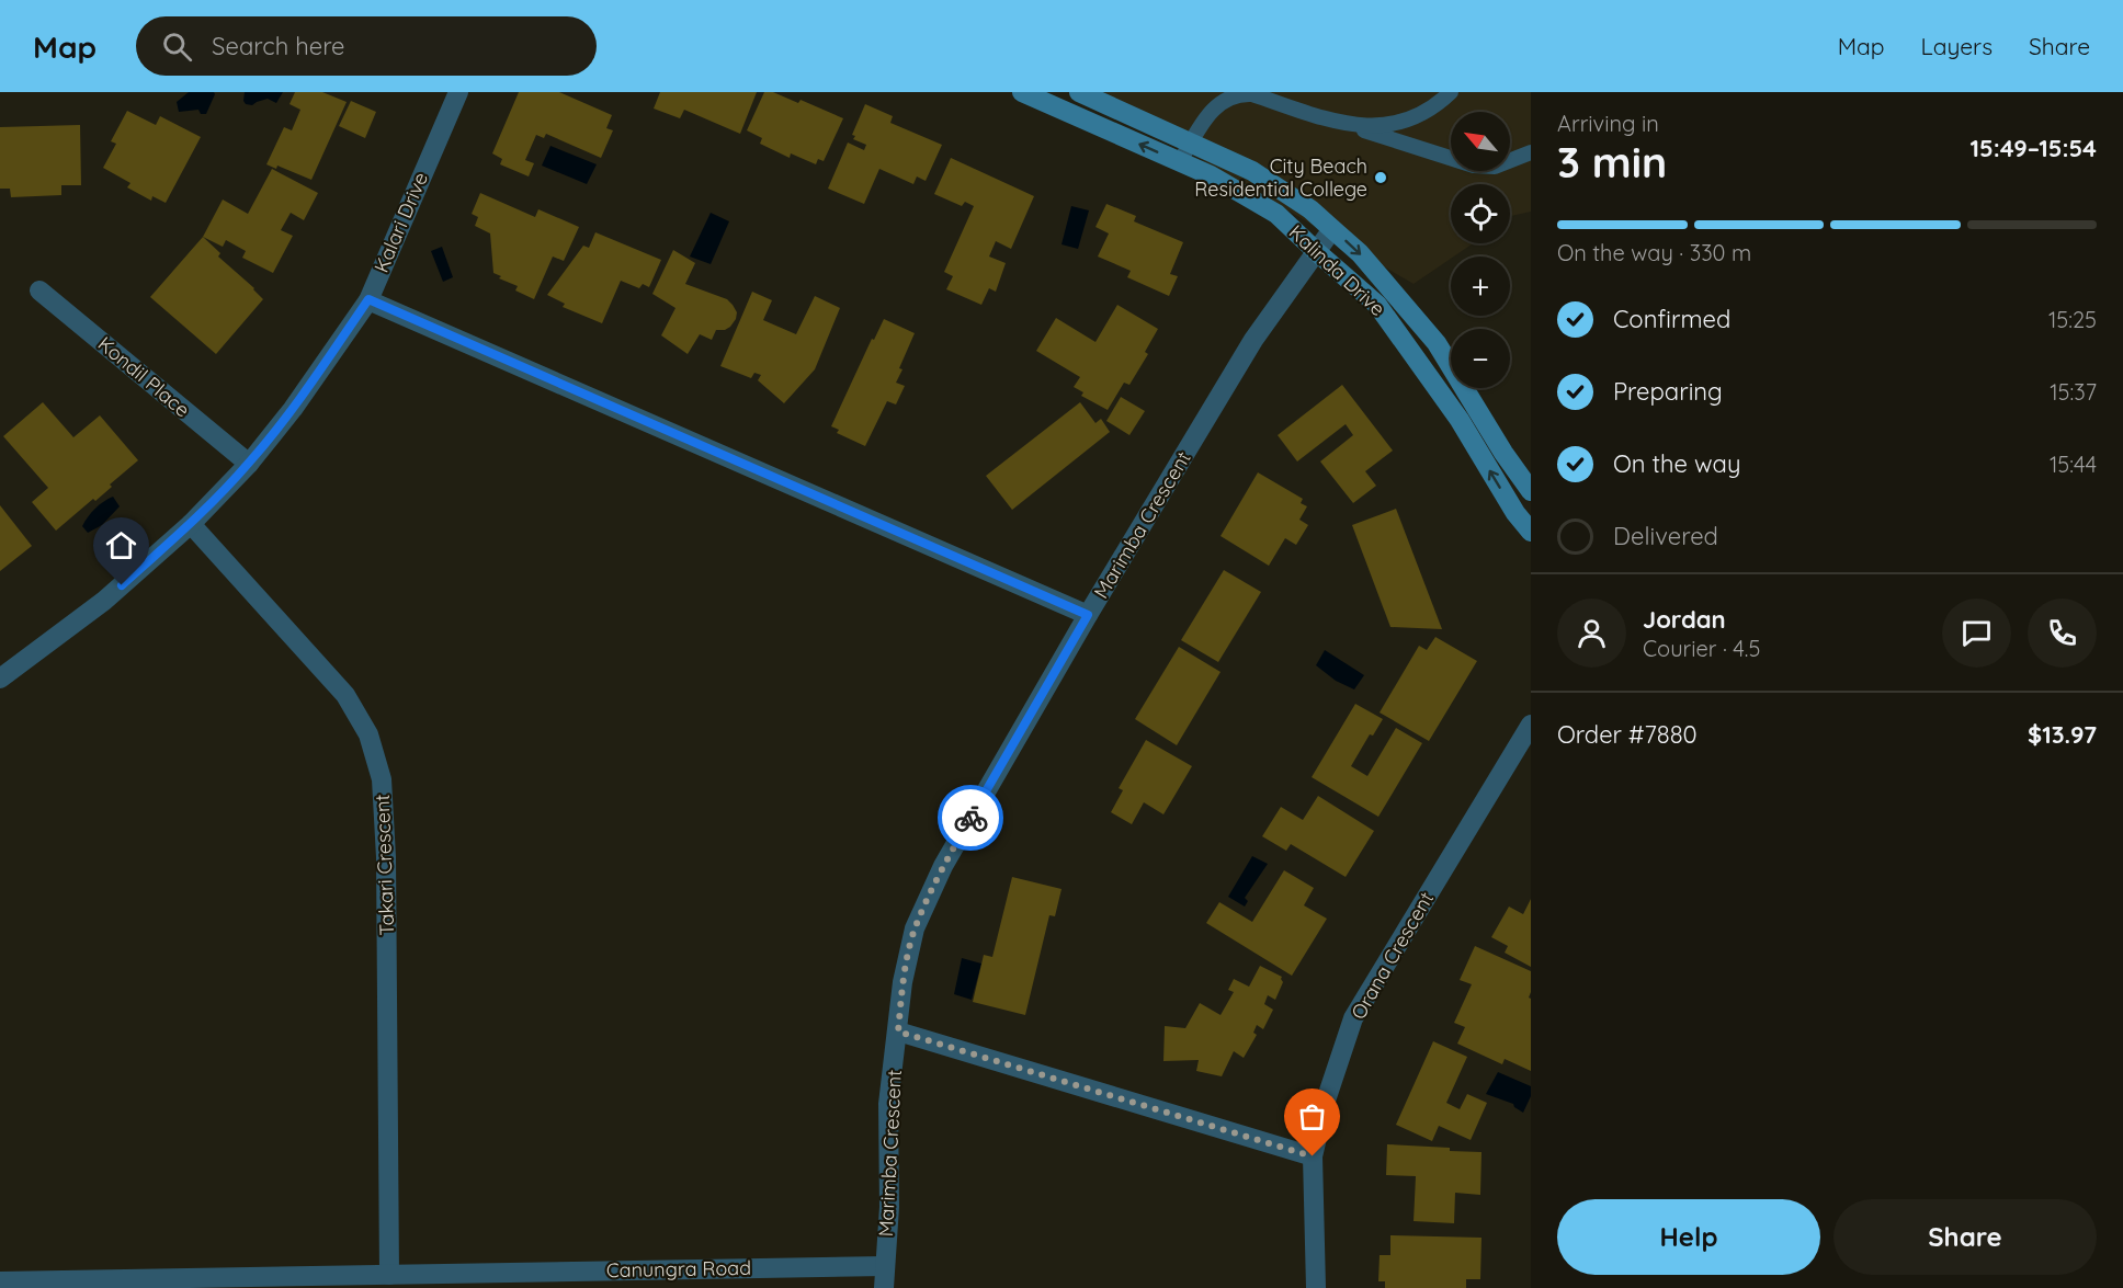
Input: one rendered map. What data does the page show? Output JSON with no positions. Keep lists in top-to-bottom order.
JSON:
{
  "streets": {
    "street": [
      "Kalari Drive",
      "Kalinda Drive",
      "Kondil Place",
      "Marimba Crescent",
      "Takari Crescent",
      "Orana Crescent",
      "Canungra Road"
    ]
  },
  "crossings": [
    ["Kalari Drive", "Kondil Place"],
    ["Kalari Drive", "Takari Crescent"],
    ["Kalinda Drive", "Marimba Crescent"],
    ["Marimba Crescent", "Canungra Road"],
    ["Takari Crescent", "Canungra Road"]
  ],
  "places": ["City Beach Residential College"],
  "north": "top left",
  "page": {
    "header": "Map",
    "search": "Search here",
    "nav": ["Map", "Layers", "Share"],
    "heading": ["3 min", "Arriving in", "15:49–15:54"],
    "panel": [
      "Jordan",
      "Courier · 4.5",
      "Order #7880",
      "$13.97"
    ],
    "map_buttons": ["+", "−"],
    "bar": "On the way · 330 m",
    "list": [
      ["Confirmed", "15:25"],
      ["Preparing", "15:37"],
      ["On the way", "15:44"],
      "Delivered"
    ],
    "buttons": ["Help", "Share"]
  }
}
